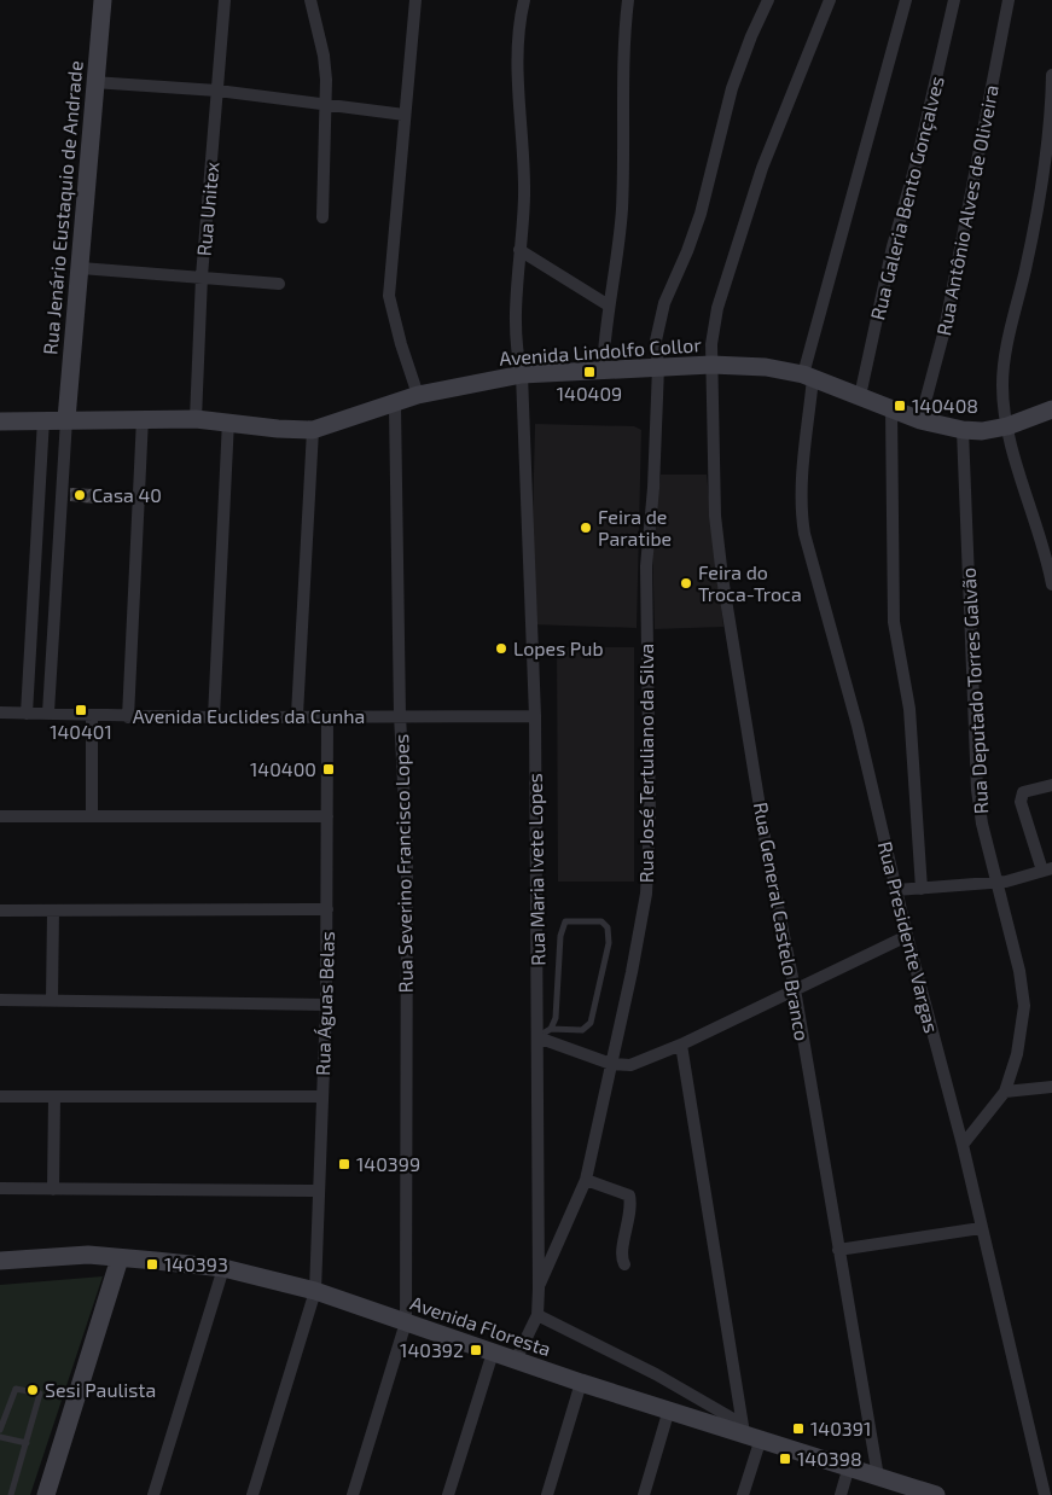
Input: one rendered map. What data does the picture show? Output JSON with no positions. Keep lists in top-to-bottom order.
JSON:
{
  "streets": {
    "street": [
      "Rua Galeria Bento Gonçalves",
      "Rua Jenário Eustaquio de Andrade",
      "Rua Unitex",
      "Rua Antônio Alves de Oliveira",
      "Avenida Lindolfo Collor",
      "Rua Deputado Torres Galvão",
      "Avenida Euclides da Cunha",
      "Rua José Tertuliano da Silva",
      "Rua Severino Francisco Lopes",
      "Rua Maria Ivete Lopes",
      "Rua General Castelo Branco",
      "Rua Presidente Vargas",
      "Rua Águas Belas",
      "Avenida Floresta"
    ]
  },
  "crossings": [
    ["Rua Galeria Bento Gonçalves", "Avenida Lindolfo Collor"],
    ["Rua Jenário Eustaquio de Andrade", "Avenida Lindolfo Collor"],
    ["Rua Unitex", "Avenida Lindolfo Collor"],
    ["Rua Antônio Alves de Oliveira", "Avenida Lindolfo Collor"],
    ["Avenida Lindolfo Collor", "Rua Deputado Torres Galvão"],
    ["Avenida Lindolfo Collor", "Rua José Tertuliano da Silva"],
    ["Avenida Lindolfo Collor", "Rua Severino Francisco Lopes"],
    ["Avenida Lindolfo Collor", "Rua Maria Ivete Lopes"],
    ["Avenida Lindolfo Collor", "Rua General Castelo Branco"],
    ["Avenida Lindolfo Collor", "Rua Presidente Vargas"],
    ["Rua Deputado Torres Galvão", "Rua Presidente Vargas"],
    ["Avenida Euclides da Cunha", "Rua Severino Francisco Lopes"],
    ["Avenida Euclides da Cunha", "Rua Maria Ivete Lopes"],
    ["Avenida Euclides da Cunha", "Rua Águas Belas"],
    ["Rua José Tertuliano da Silva", "Rua Maria Ivete Lopes"],
    ["Rua Severino Francisco Lopes", "Avenida Floresta"],
    ["Rua Maria Ivete Lopes", "Avenida Floresta"],
    ["Rua General Castelo Branco", "Avenida Floresta"],
    ["Rua Águas Belas", "Avenida Floresta"]
  ],
  "places": {
    "transit": [
      "140409",
      "140408",
      "140401",
      "140400",
      "140399",
      "140393",
      "140392",
      "140391",
      "140398"
    ],
    "other": [
      "Casa 40",
      "Feira de Paratibe",
      "Feira do Troca-Troca",
      "Lopes Pub",
      "Sesi Paulista"
    ]
  }
}
